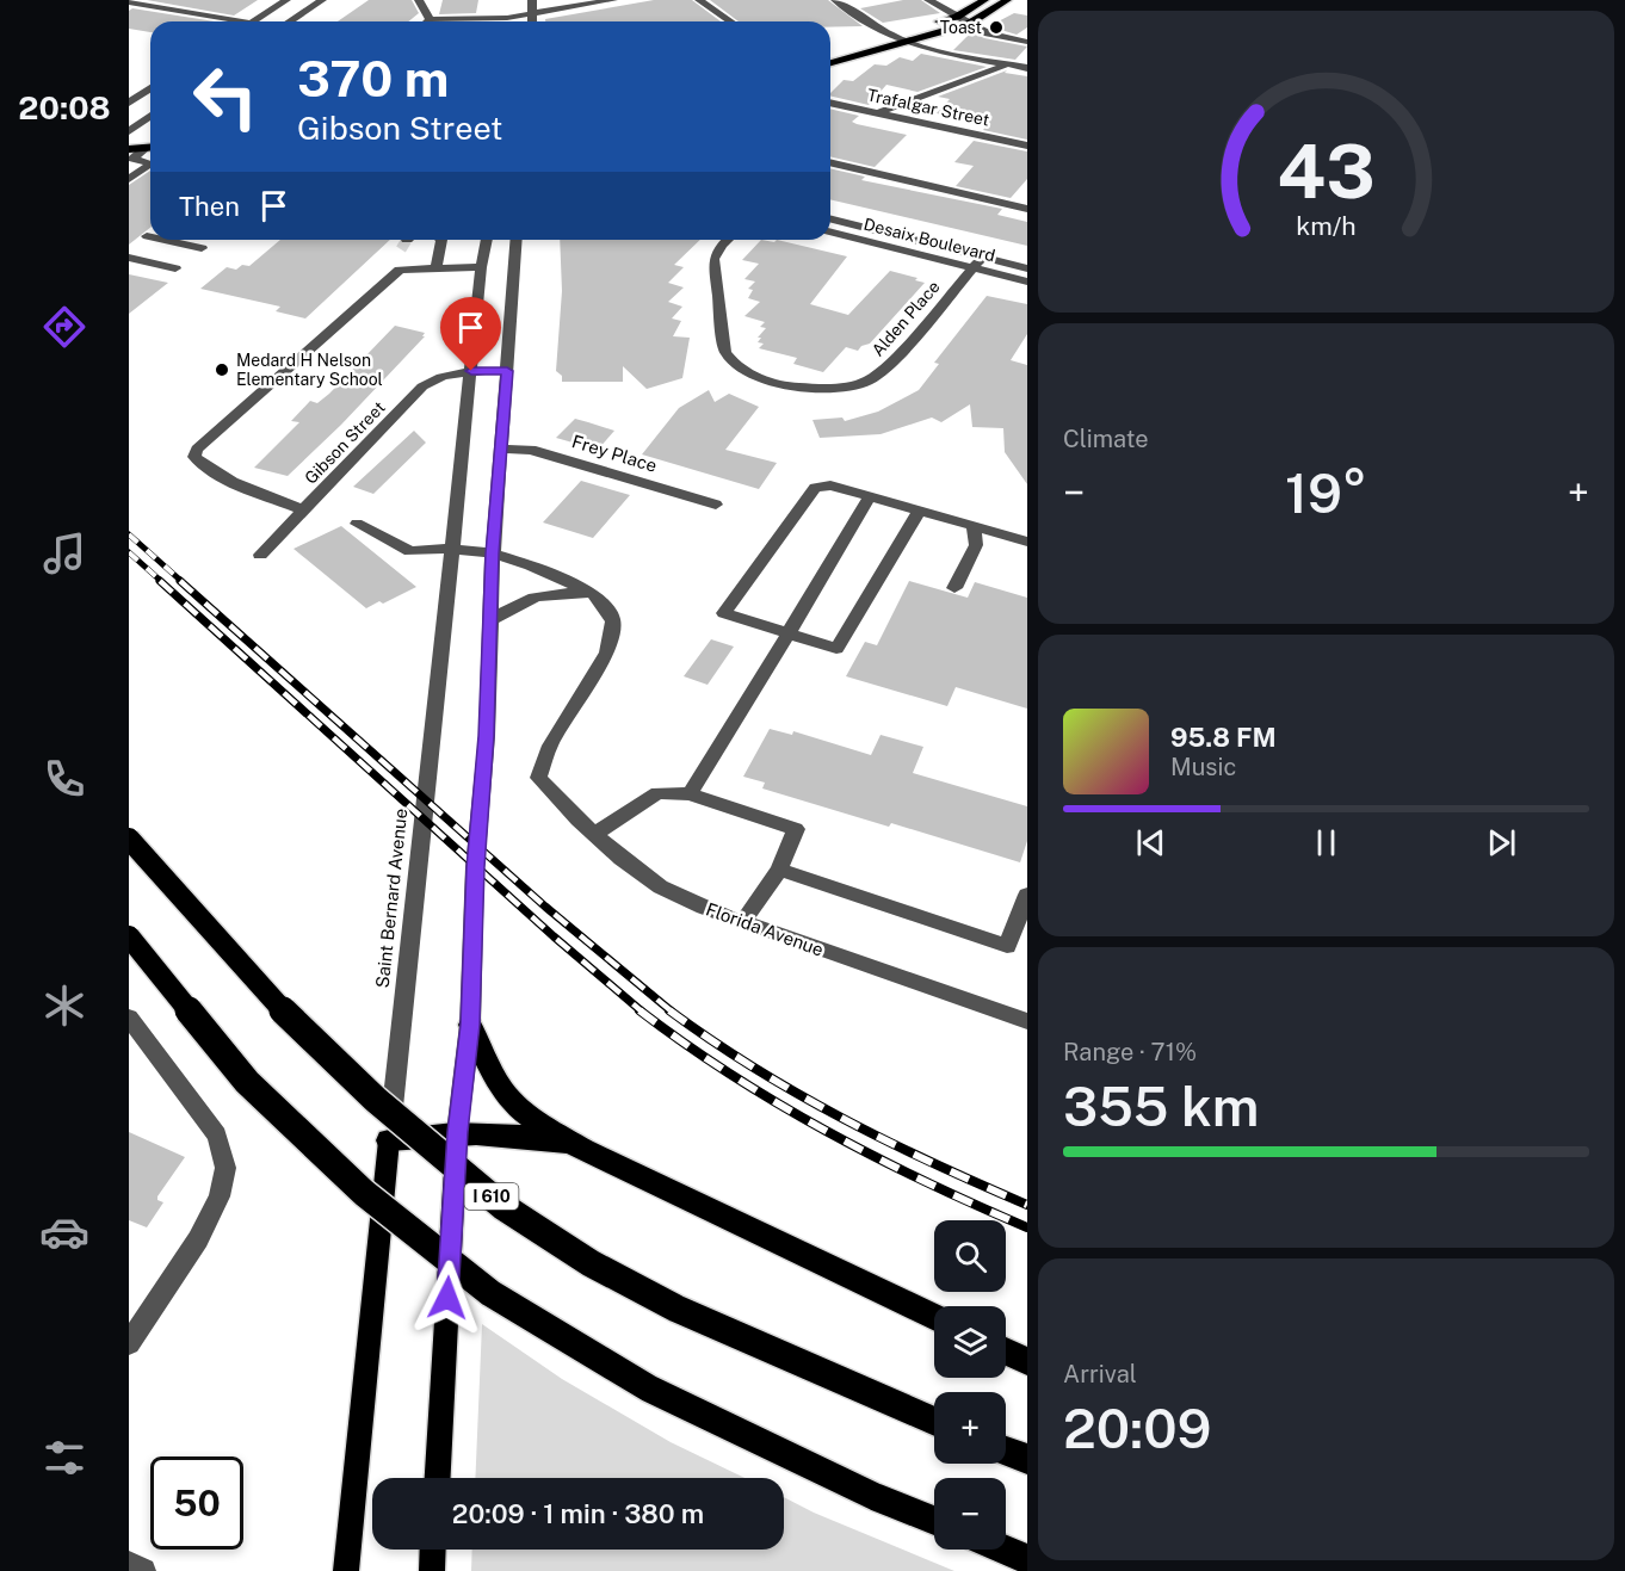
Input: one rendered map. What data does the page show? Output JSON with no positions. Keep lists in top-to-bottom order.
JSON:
{
  "streets": {
    "highway": ["I 610"],
    "main road": ["Saint Bernard Avenue"],
    "street": [
      "Trafalgar Street",
      "Desaix Boulevard",
      "Alden Place",
      "Gibson Street",
      "Frey Place",
      "Florida Avenue"
    ]
  },
  "crossings": [
    ["Desaix Boulevard", "Alden Place"],
    ["Gibson Street", "Saint Bernard Avenue"]
  ],
  "places": ["Toast", "Medard H Nelson Elementary School"],
  "page": {
    "tabs": "20:08",
    "turn": ["370 m", "Gibson Street"],
    "then": "Then",
    "tile": [
      "Climate",
      ["Range · 71%", "355 km"],
      ["Arrival", "20:09"]
    ],
    "heat": ["−", "19°", "+"],
    "song": ["95.8 FM", "Music"],
    "map_buttons": ["+", "−"],
    "limit": "50",
    "trip": "20:09 · 1 min · 380 m",
    "gauge": ["43", "km/h"]
  }
}
